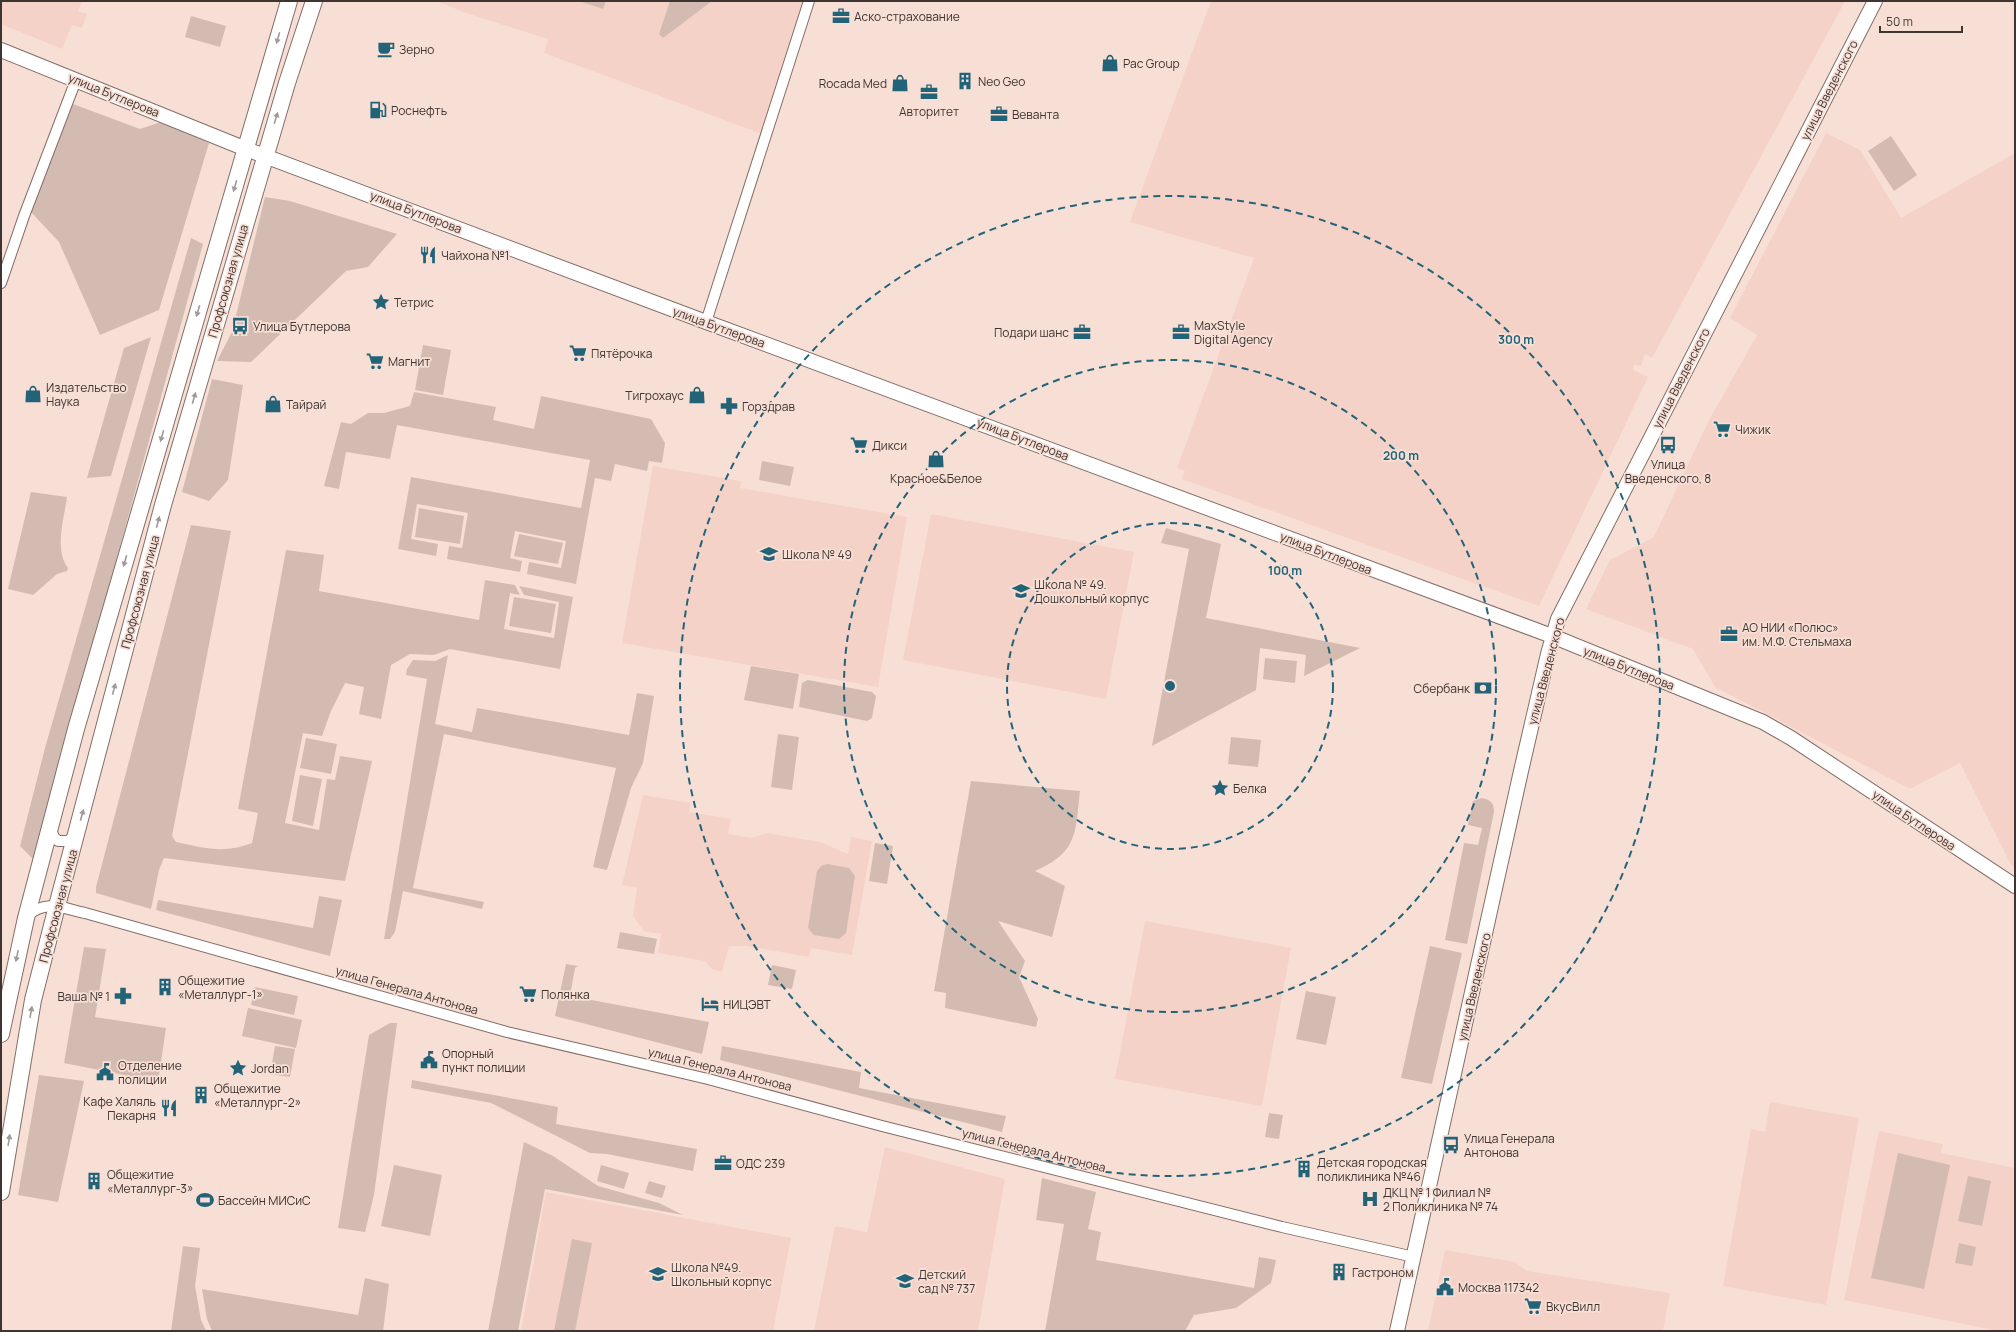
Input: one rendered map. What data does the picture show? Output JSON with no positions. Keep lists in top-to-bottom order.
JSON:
{
  "streets": {
    "main road": ["Профсоюзная улица"],
    "street": ["улица Введенского", "улица Бутлерова", "улица Генерала Антонова"]
  },
  "crossings": [
    ["улица Введенского", "улица Бутлерова"],
    ["улица Введенского", "улица Генерала Антонова"],
    ["улица Бутлерова", "Профсоюзная улица"],
    ["Профсоюзная улица", "улица Генерала Антонова"]
  ],
  "places": {
    "office": [
      "Аско-страхование",
      "Авторитет",
      "Веванта",
      "Подари шанс",
      "MaxStyle Digital Agency",
      "АО НИИ «Полюс» им. М.Ф. Стельмаха",
      "ОДС 239"
    ],
    "cafe": ["Зерно"],
    "shop": [
      "Pac Group",
      "Rocada Med",
      "Издательство Наука",
      "Тигрохаус",
      "Тайрай",
      "Красное&Белое"
    ],
    "building": [
      "Neo Geo",
      "Общежитие «Металлург-1»",
      "Общежитие «Металлург-2»",
      "Детская городская поликлиника №46",
      "Общежитие «Металлург-3»",
      "Гастроном"
    ],
    "fuel station": ["Роснефть"],
    "restaurant": ["Чайхона №1", "Кафе Халяль Пекарня"],
    "place": ["Тетрис", "Белка", "Jordan"],
    "bus stop": ["Улица Бутлерова", "Улица Введенского, 8", "Улица Генерала Антонова"],
    "supermarket": [
      "Пятёрочка",
      "Магнит",
      "Чижик",
      "Дикси",
      "Полянка",
      "ВкусВилл"
    ],
    "pharmacy": ["Горздрав", "Ваша № 1"],
    "school or university": [
      "Школа № 49",
      "Школа № 49. Дошкольный корпус",
      "Школа №49. Школьный корпус",
      "Детский сад № 737"
    ],
    "bank": ["Сбербанк"],
    "hotel": ["НИЦЭВТ"],
    "public building": ["Опорный пункт полиции", "Отделение полиции", "Москва 117342"],
    "hospital": ["ДКЦ № 1 Филиал № 2 Поликлиника № 74"],
    "sports": ["Бассейн МИСиС"]
  },
  "scale_bar": "50 m",
  "rings": ["300 m", "200 m", "100 m"]
}
